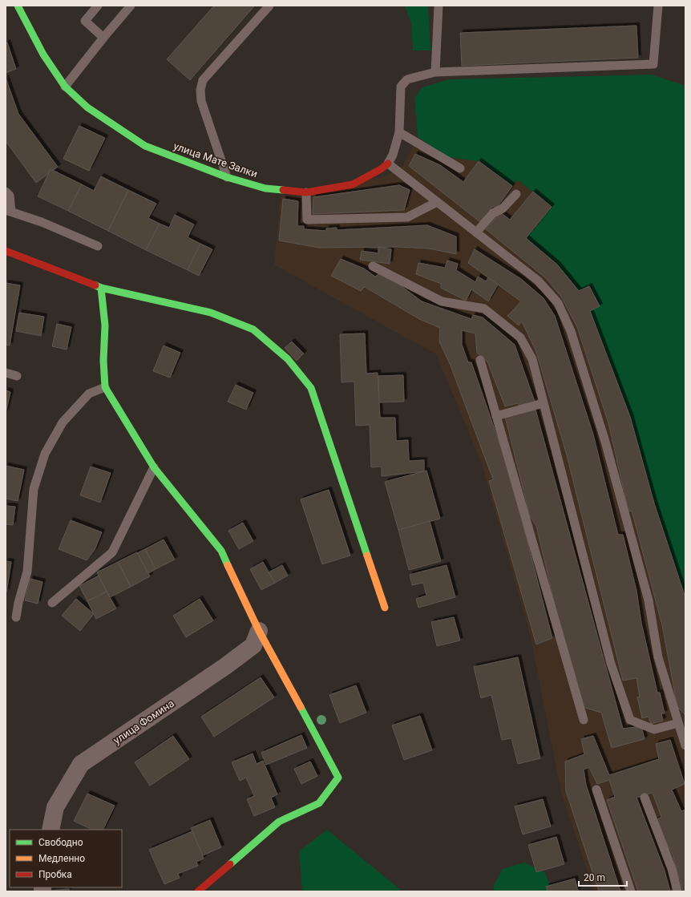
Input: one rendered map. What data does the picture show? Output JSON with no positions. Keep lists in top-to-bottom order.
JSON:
{
  "streets": {
    "street": ["улица Мате Залки", "улица Фомина"]
  },
  "legend": ["Свободно", "Медленно", "Пробка"],
  "scale_bar": "20 m"
}
